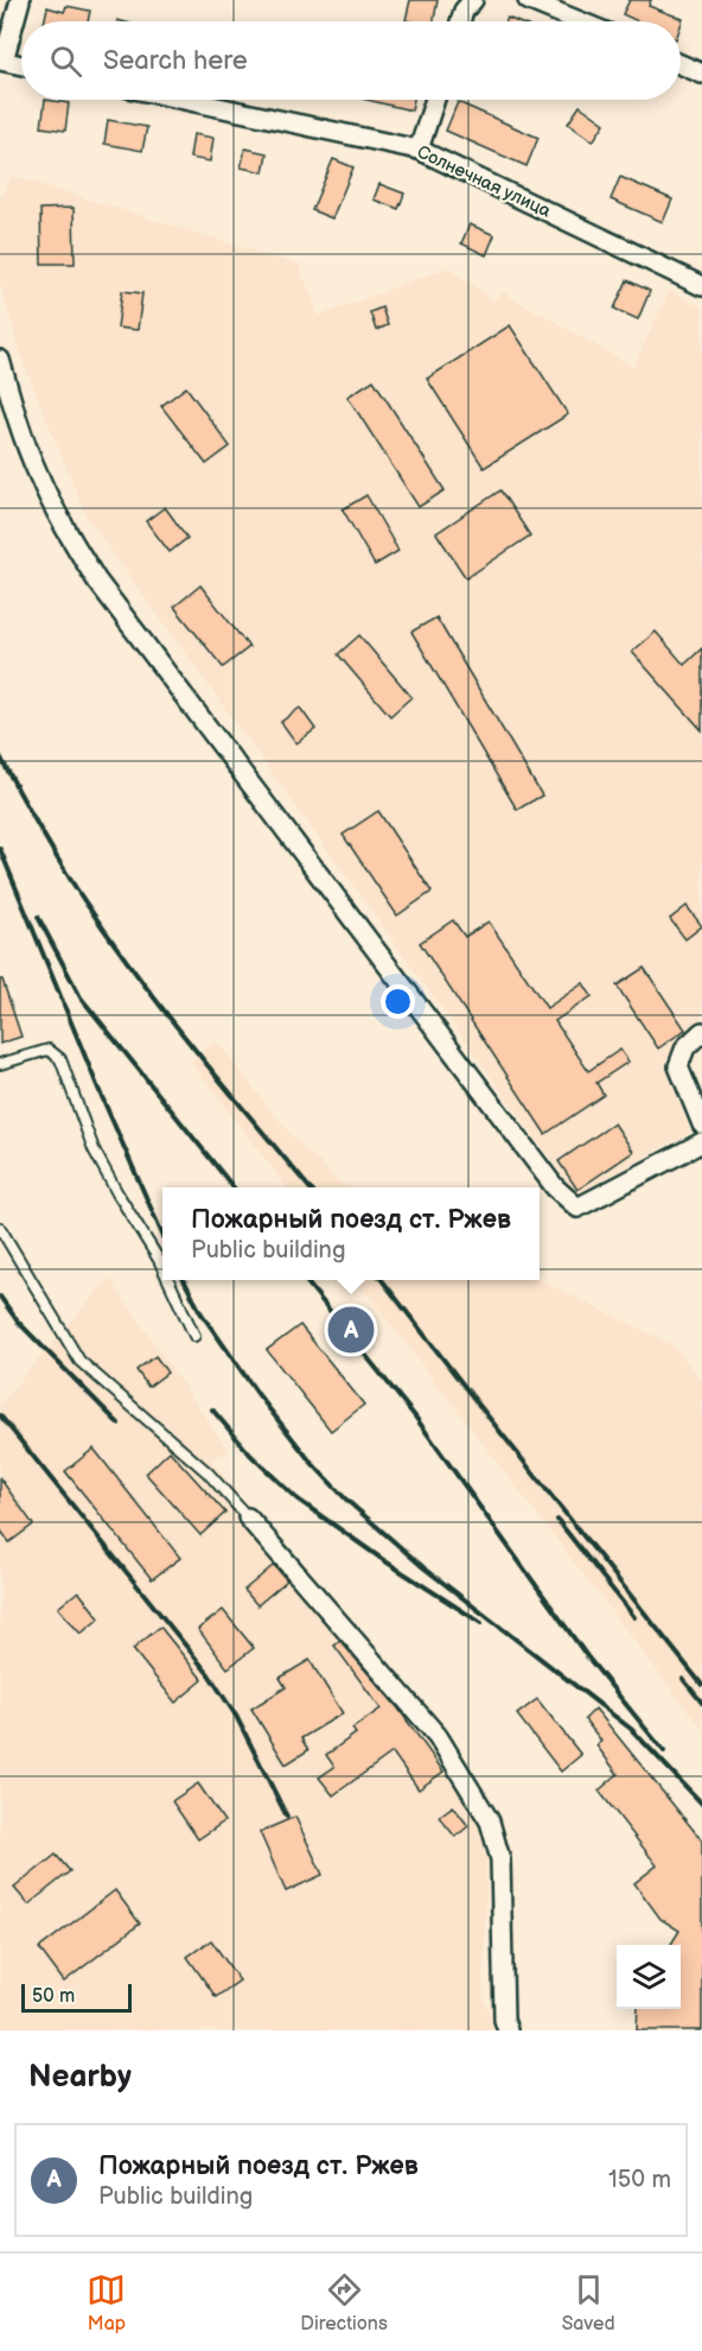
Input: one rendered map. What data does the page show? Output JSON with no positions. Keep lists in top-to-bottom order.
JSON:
{
  "streets": {
    "street": ["Солнечная улица"]
  },
  "scale_bar": "50 m",
  "page": {
    "search": "Search here",
    "popup": ["Пожарный поезд ст. Ржев", "Public building"],
    "pins": "A",
    "scale": "50 m",
    "heading": "Nearby",
    "list": [
      {
        "mark": "A",
        "name": "Пожарный поезд ст. Ржев",
        "note": "Public building",
        "value": "150 m"
      }
    ],
    "nav": ["Map", "Directions", "Saved"]
  }
}
